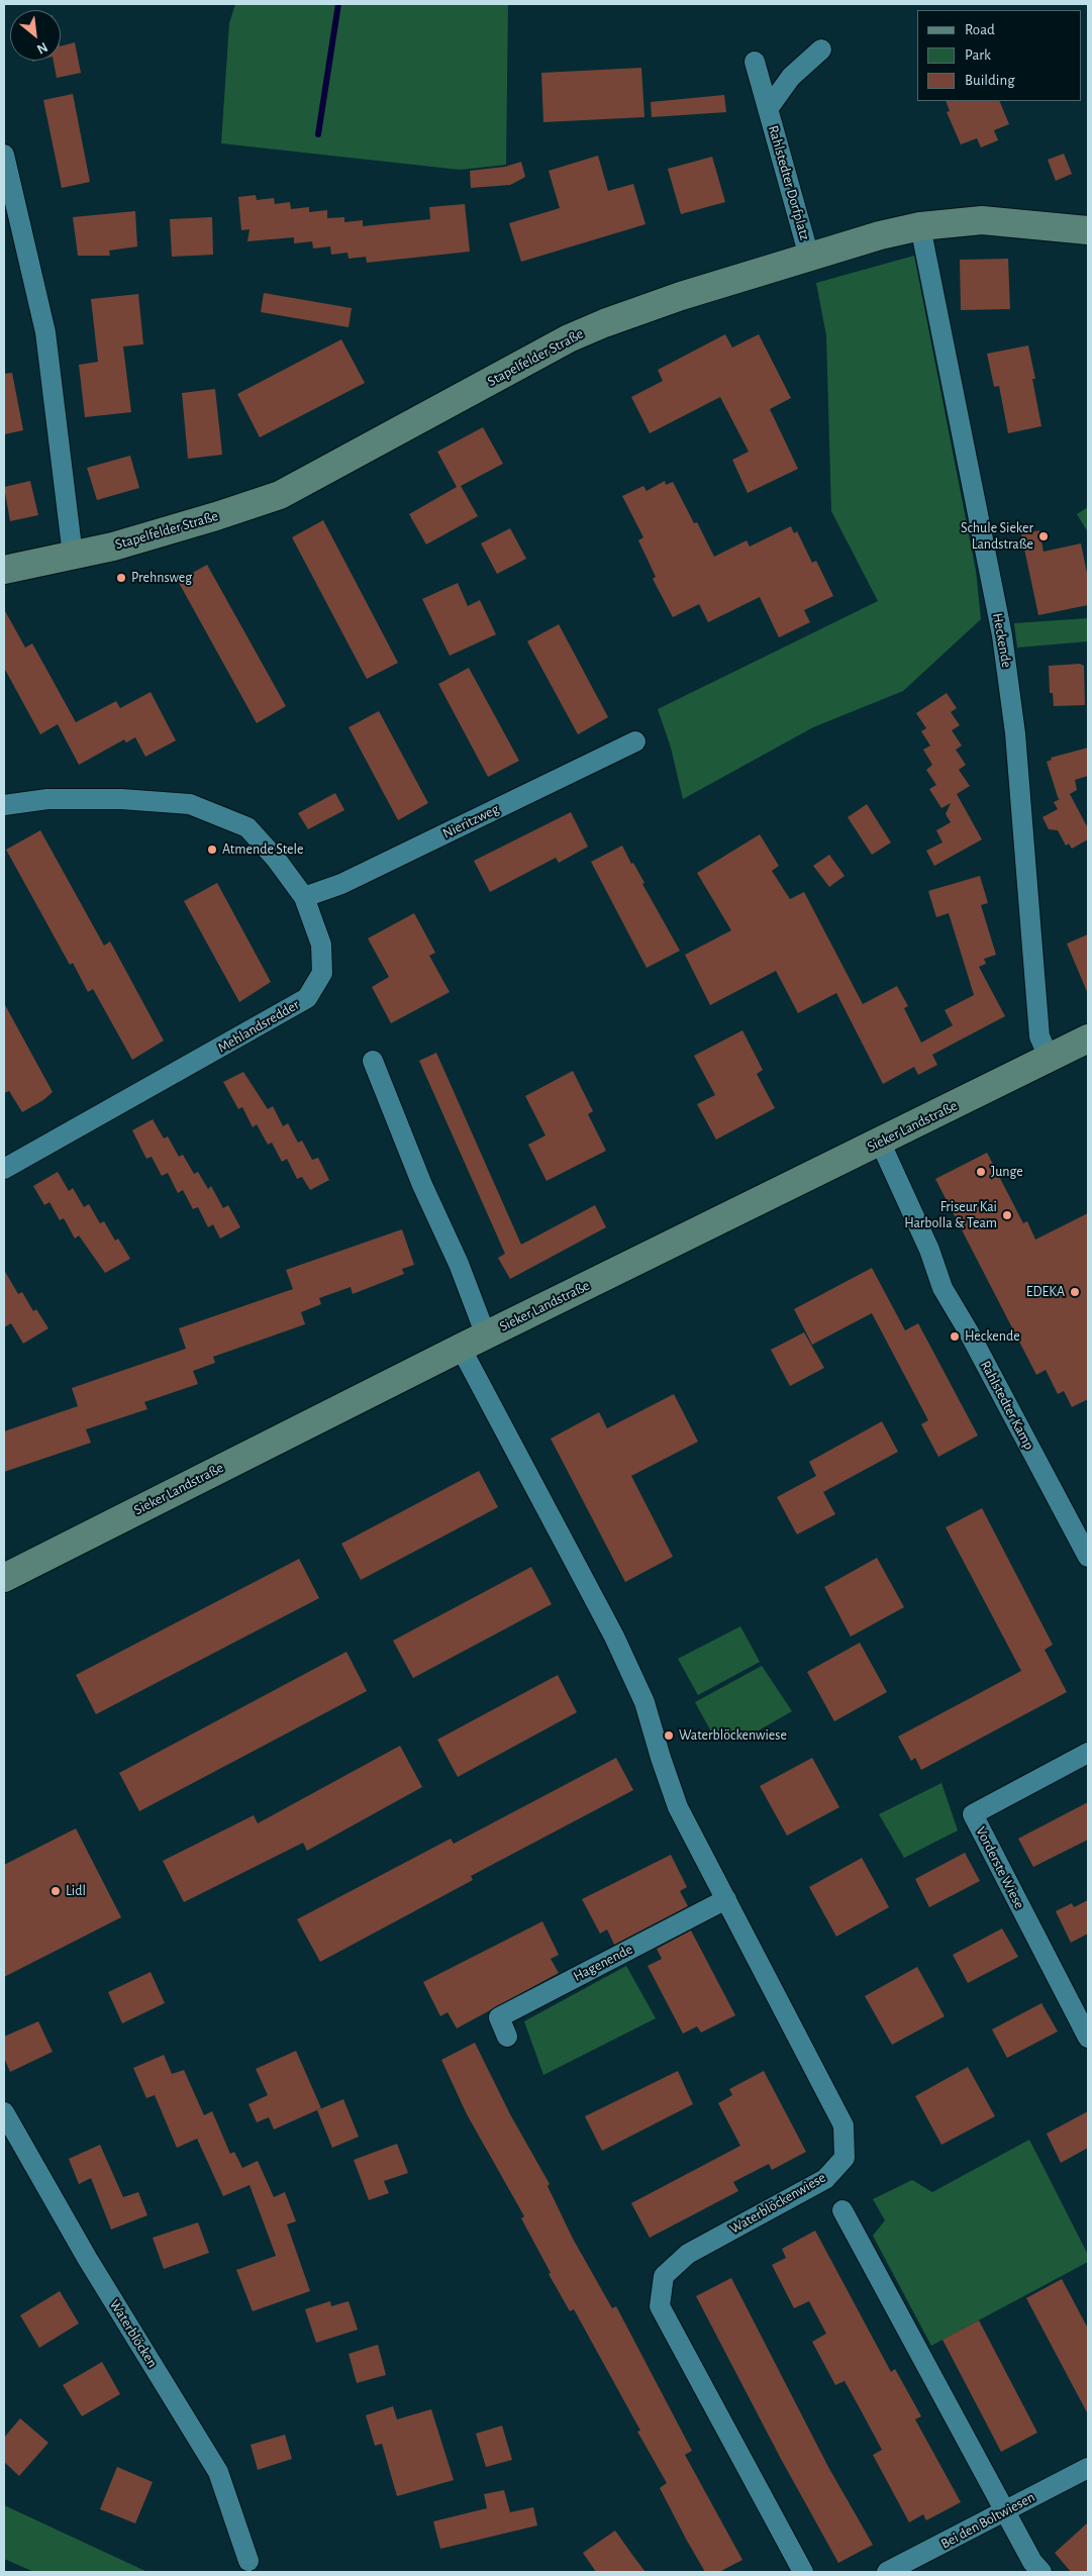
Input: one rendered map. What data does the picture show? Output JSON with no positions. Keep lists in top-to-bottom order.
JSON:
{
  "streets": {
    "main road": ["Stapelfelder Straße", "Sieker Landstraße"],
    "street": [
      "Rahlstedter Dorfplatz",
      "Heckende",
      "Nieritzweg",
      "Mehlandsredder",
      "Rahlstedter Kamp",
      "Vorderste Wiese",
      "Hagenende",
      "Waterblöckenwiese",
      "Waterblöcken",
      "Bei den Boltwiesen"
    ]
  },
  "crossings": [
    ["Rahlstedter Dorfplatz", "Stapelfelder Straße"],
    ["Stapelfelder Straße", "Heckende"],
    ["Heckende", "Sieker Landstraße"],
    ["Nieritzweg", "Mehlandsredder"],
    ["Sieker Landstraße", "Rahlstedter Kamp"],
    ["Sieker Landstraße", "Waterblöckenwiese"],
    ["Hagenende", "Waterblöckenwiese"]
  ],
  "places": [
    "Schule Sieker Landstraße",
    "Prehnsweg",
    "Atmende Stele",
    "Junge",
    "Friseur Kai Harbolla & Team",
    "EDEKA",
    "Heckende",
    "Waterblöckenwiese",
    "Lidl"
  ],
  "legend": ["Road", "Park", "Building"],
  "north": "bottom right"
}
